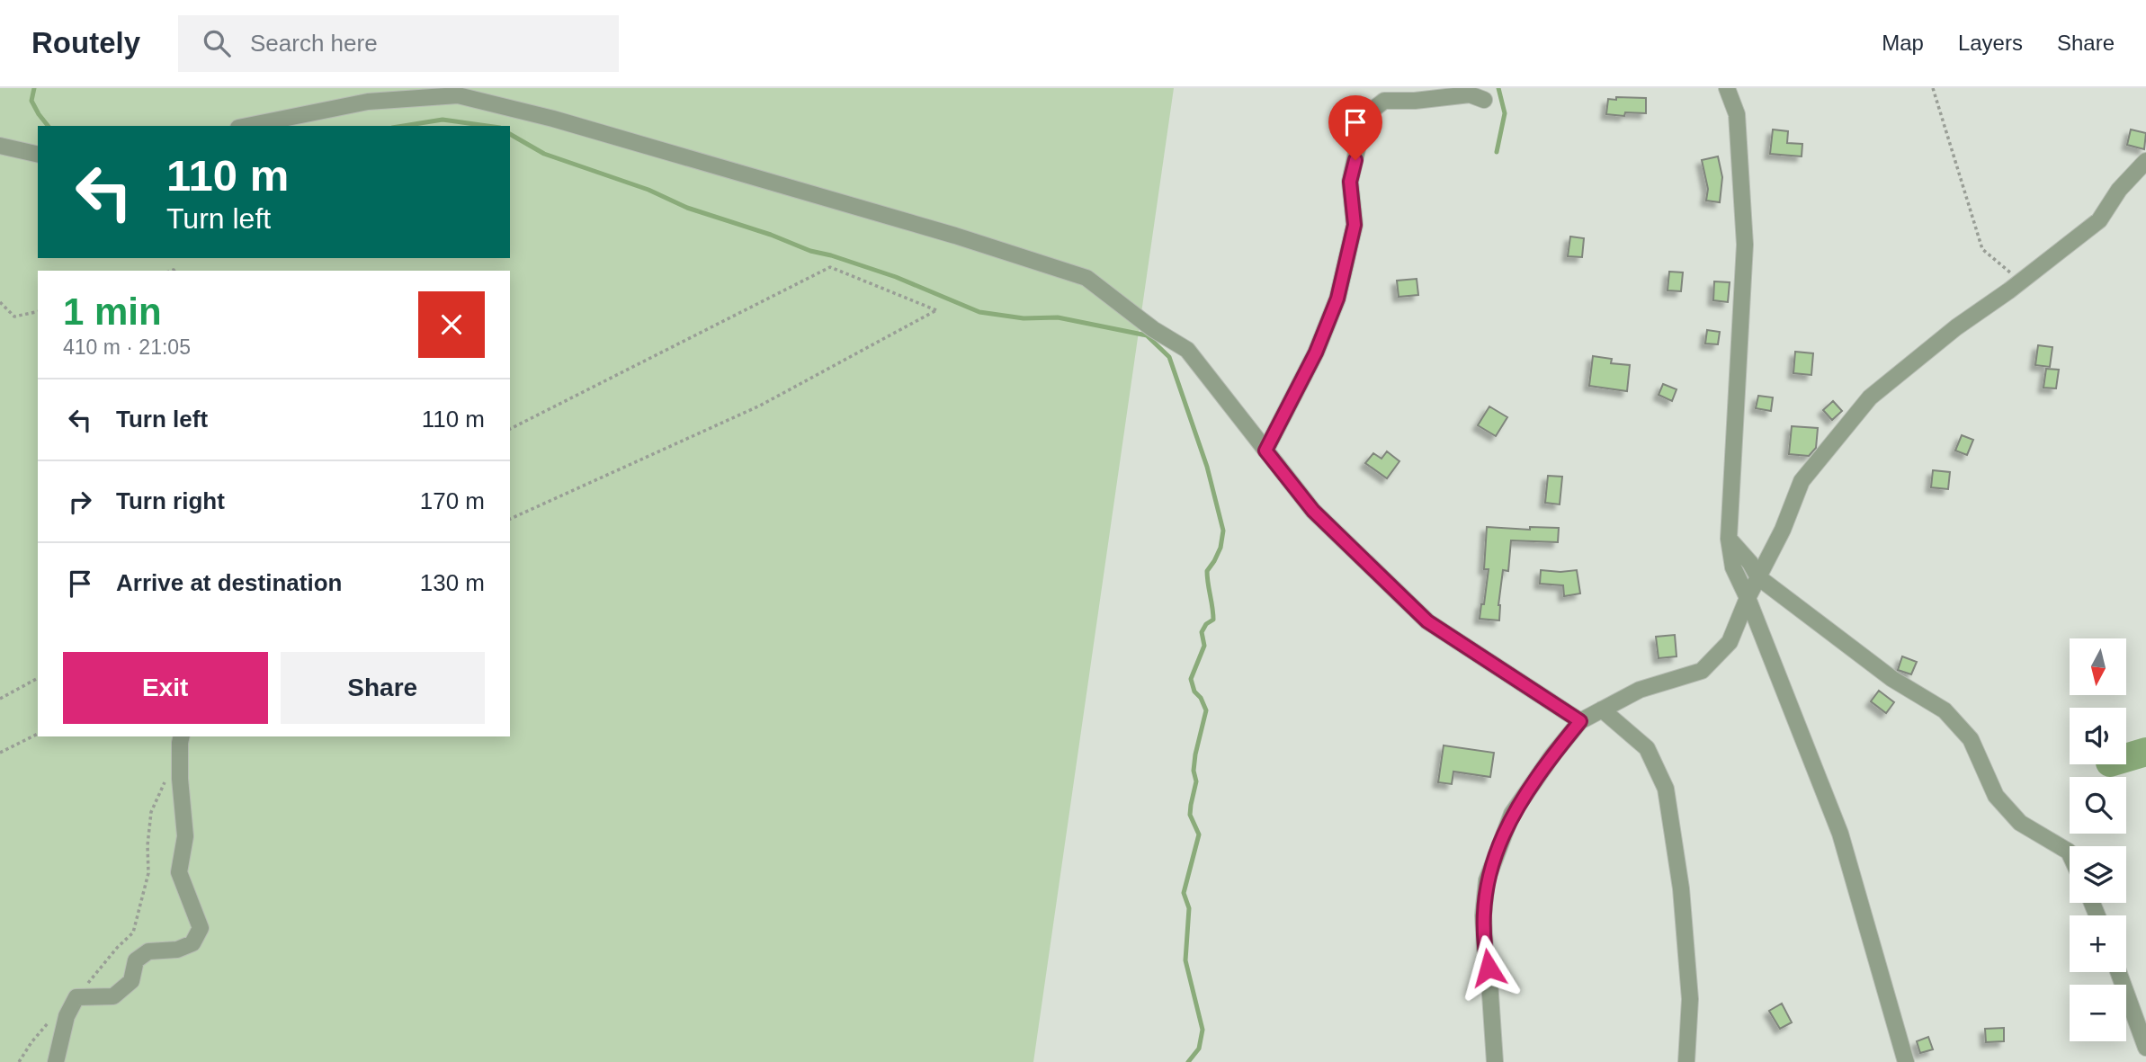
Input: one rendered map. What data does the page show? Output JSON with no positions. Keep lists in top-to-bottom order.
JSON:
{
  "north": "bottom",
  "page": {
    "header": "Routely",
    "search": "Search here",
    "nav": ["Map", "Layers", "Share"],
    "turn": ["110 m", "Turn left"],
    "heading": ["1 min", "410 m · 21:05"],
    "list": [
      {
        "name": "Turn left",
        "value": "110 m"
      },
      {
        "name": "Turn right",
        "value": "170 m"
      },
      {
        "name": "Arrive at destination",
        "value": "130 m"
      }
    ],
    "map_buttons": ["+", "−"],
    "buttons": ["Exit", "Share"]
  }
}
